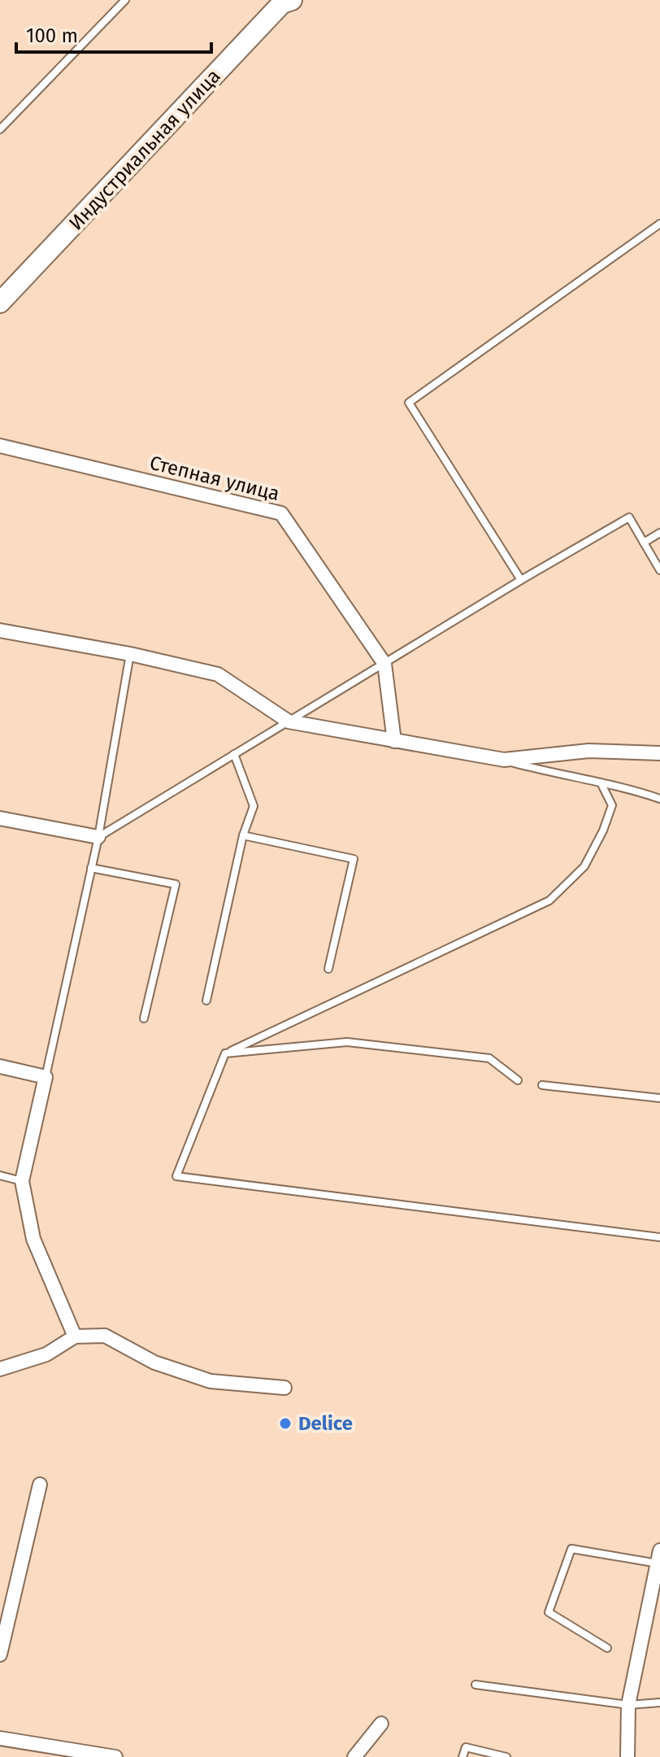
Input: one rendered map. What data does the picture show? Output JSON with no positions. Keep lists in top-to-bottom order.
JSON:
{
  "streets": {
    "street": ["Индустриальная улица", "Степная улица"]
  },
  "places": ["Delice"],
  "scale_bar": "100 m"
}
